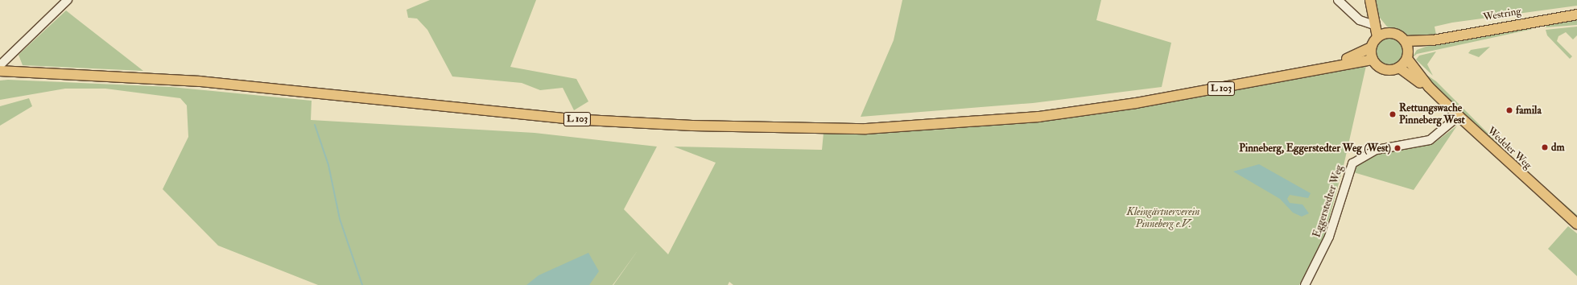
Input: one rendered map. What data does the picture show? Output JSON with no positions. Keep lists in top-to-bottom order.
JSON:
{
  "streets": {
    "main road": ["Westring", "L 103", "Wedeler Weg"],
    "street": ["Eggerstedter Weg"]
  },
  "crossings": [
    ["Westring", "L 103"],
    ["Westring", "Wedeler Weg"],
    ["L 103", "Wedeler Weg"],
    ["Wedeler Weg", "Eggerstedter Weg"]
  ],
  "parks": ["Kleingärtnerverein Pinneberg e.V."],
  "places": [
    "famila",
    "Rettungswache Pinneberg West",
    "dm",
    "Pinneberg, Eggerstedter Weg (West)"
  ]
}
